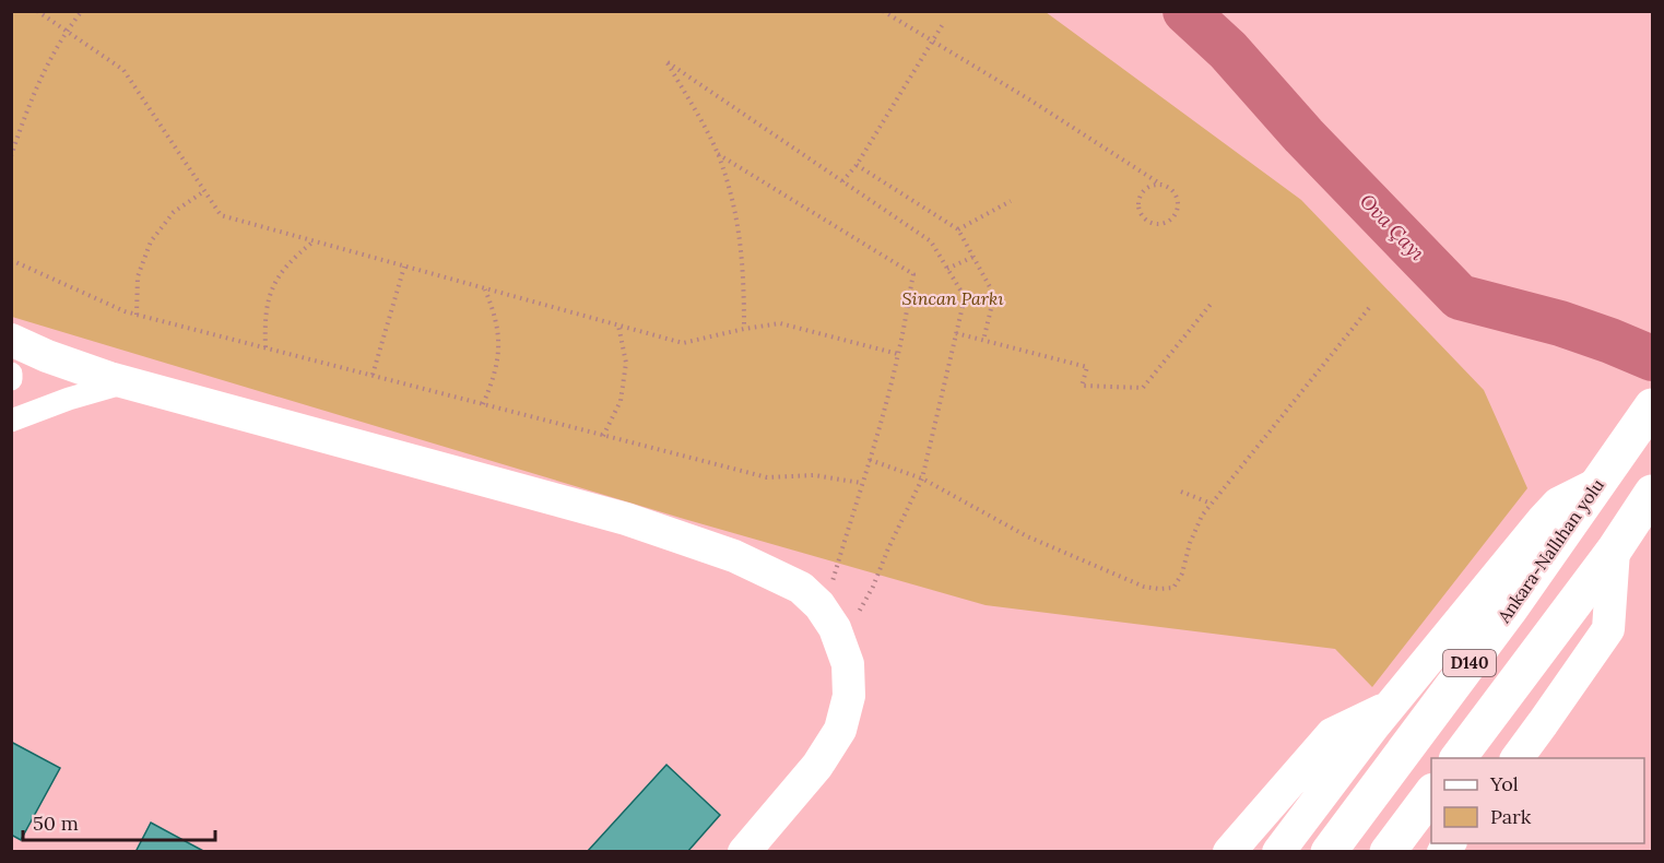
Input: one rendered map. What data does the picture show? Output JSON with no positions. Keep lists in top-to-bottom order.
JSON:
{
  "streets": {
    "highway": ["Ankara-Nallıhan yolu", "D140"]
  },
  "water": ["Ova Çayı"],
  "parks": ["Sincan Parkı"],
  "legend": ["Yol", "Park"],
  "scale_bar": "50 m"
}
